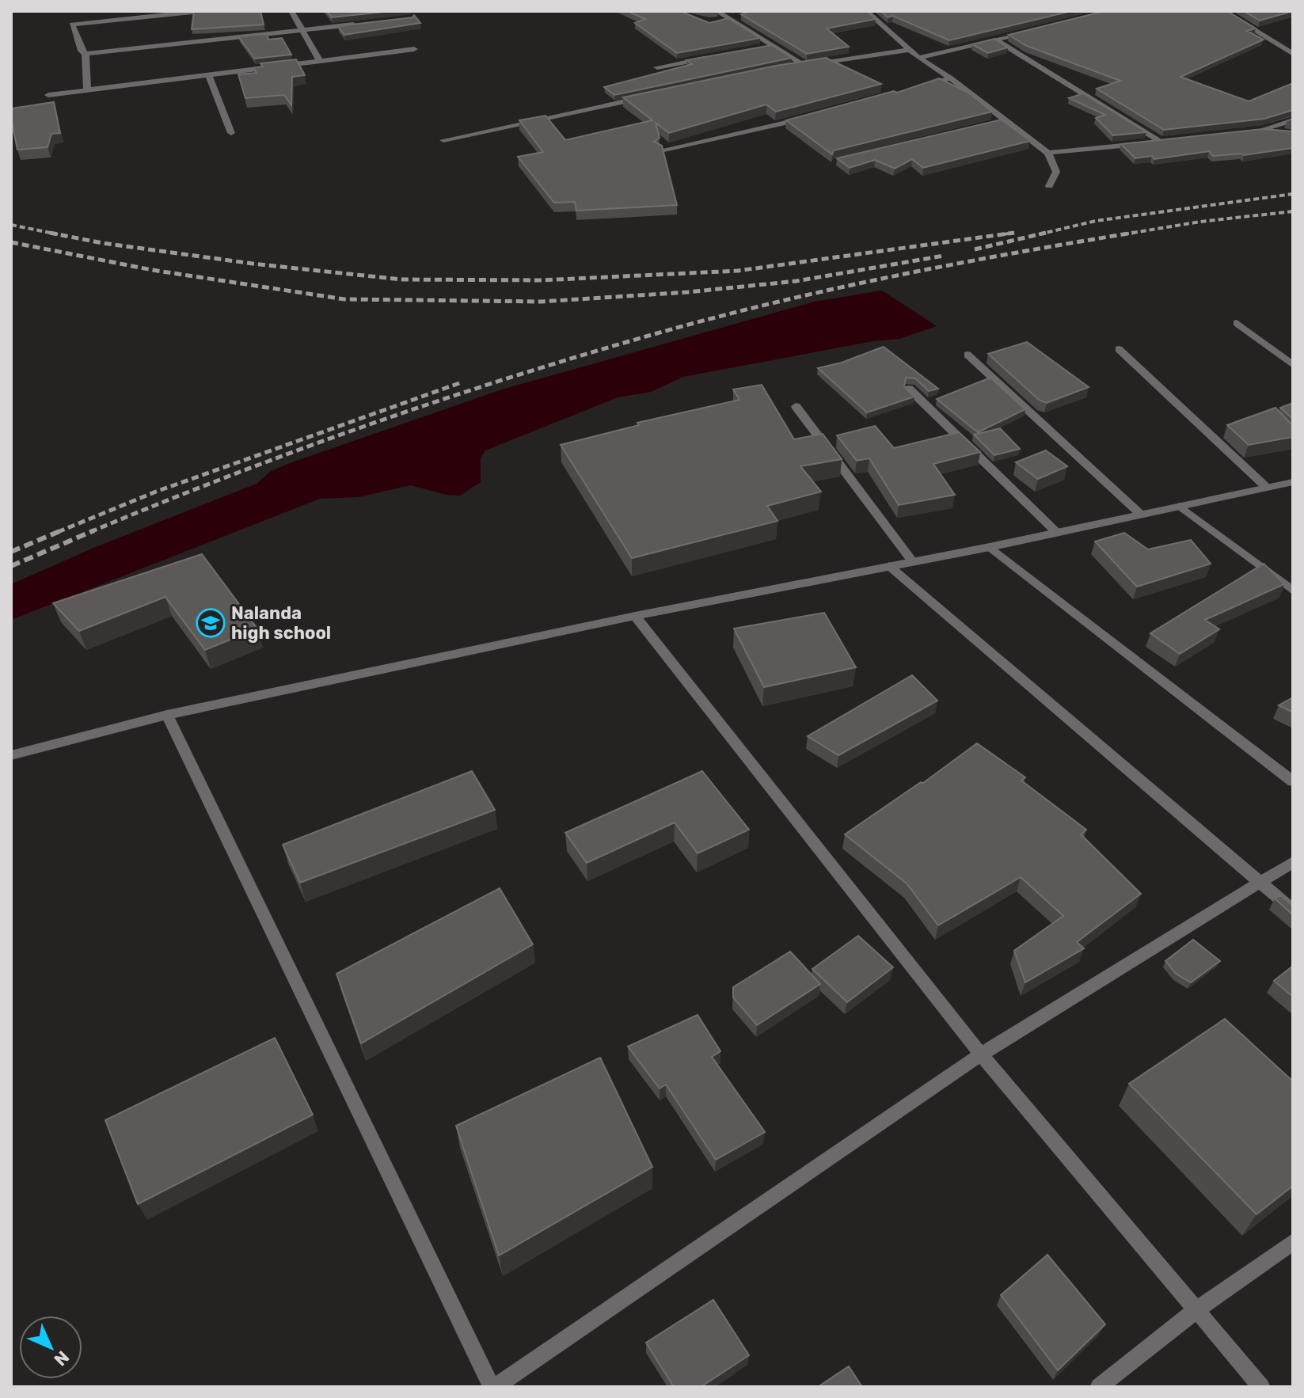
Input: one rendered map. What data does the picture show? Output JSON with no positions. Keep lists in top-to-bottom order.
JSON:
{
  "places": {
    "school or university": ["Nalanda high school"]
  },
  "north": "bottom right"
}
